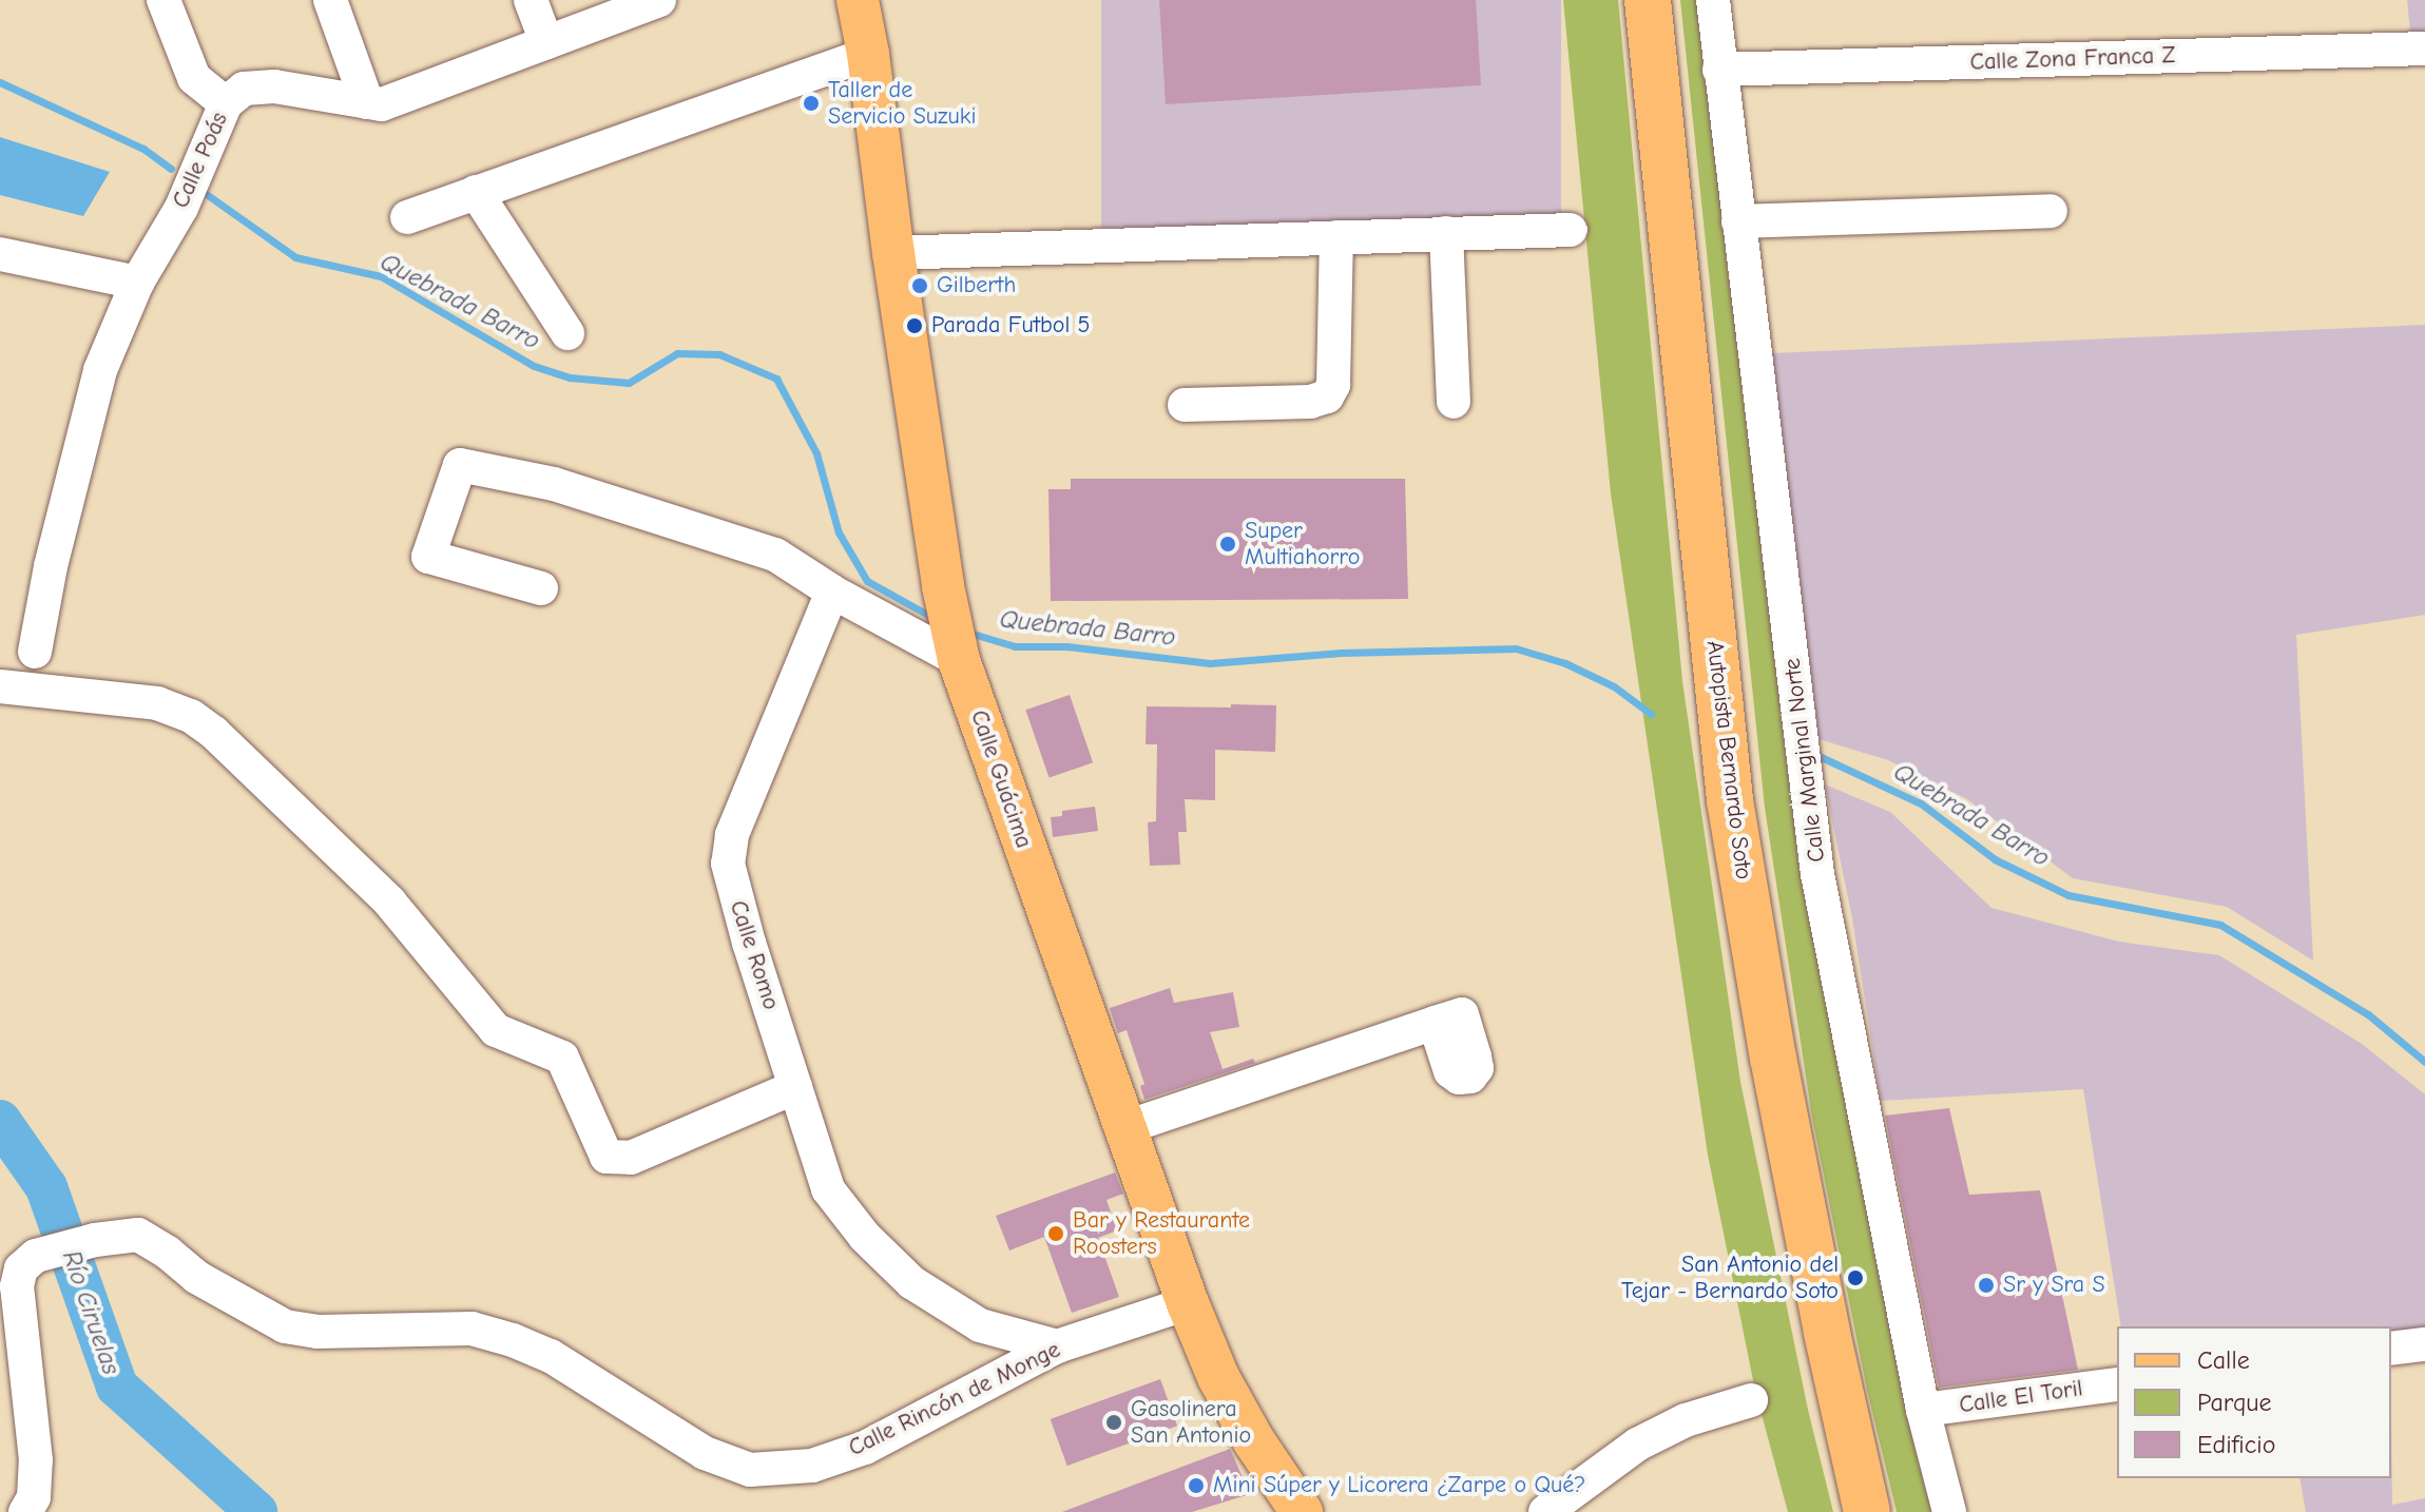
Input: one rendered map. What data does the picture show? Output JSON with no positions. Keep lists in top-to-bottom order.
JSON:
{
  "streets": {
    "highway": ["Autopista Bernardo Soto"],
    "main road": ["Calle Guácima"],
    "street": [
      "Calle Zona Franca Z",
      "Calle Poás",
      "Calle Marginal Norte",
      "Calle Romo",
      "Calle El Toril",
      "Calle Rincón de Monge"
    ]
  },
  "crossings": [
    ["Calle Zona Franca Z", "Calle Marginal Norte"],
    ["Calle Marginal Norte", "Calle El Toril"],
    ["Calle Guácima", "Calle Rincón de Monge"],
    ["Calle Romo", "Calle Rincón de Monge"]
  ],
  "water": ["Quebrada Barro", "Río Ciruelas"],
  "places": [
    "Taller de Servicio Suzuki",
    "Gilberth",
    "Parada Futbol 5",
    "Super Multiahorro",
    "Bar y Restaurante Roosters",
    "San Antonio del Tejar - Bernardo Soto",
    "Sr y Sra S",
    "Gasolinera San Antonio",
    "Mini Súper y Licorera ¿Zarpe o Qué?"
  ],
  "legend": ["Calle", "Parque", "Edificio"]
}
